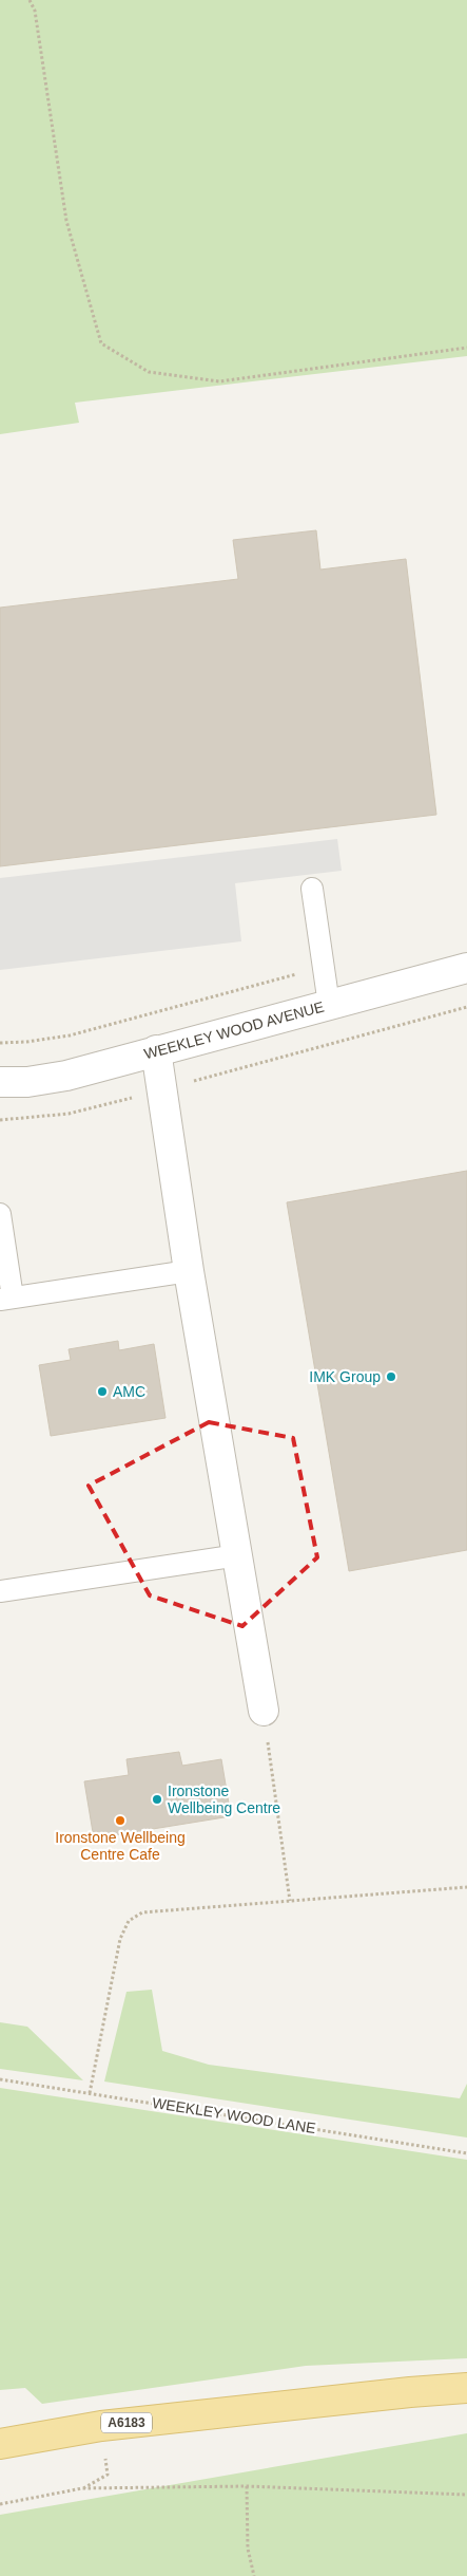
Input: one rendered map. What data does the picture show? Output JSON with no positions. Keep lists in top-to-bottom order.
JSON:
{
  "streets": {
    "main road": ["A6183"],
    "street": ["WEEKLEY WOOD AVENUE"],
    "path": ["WEEKLEY WOOD LANE"]
  },
  "places": [
    "IMK Group",
    "AMC",
    "Ironstone Wellbeing Centre",
    "Ironstone Wellbeing Centre Cafe"
  ]
}
